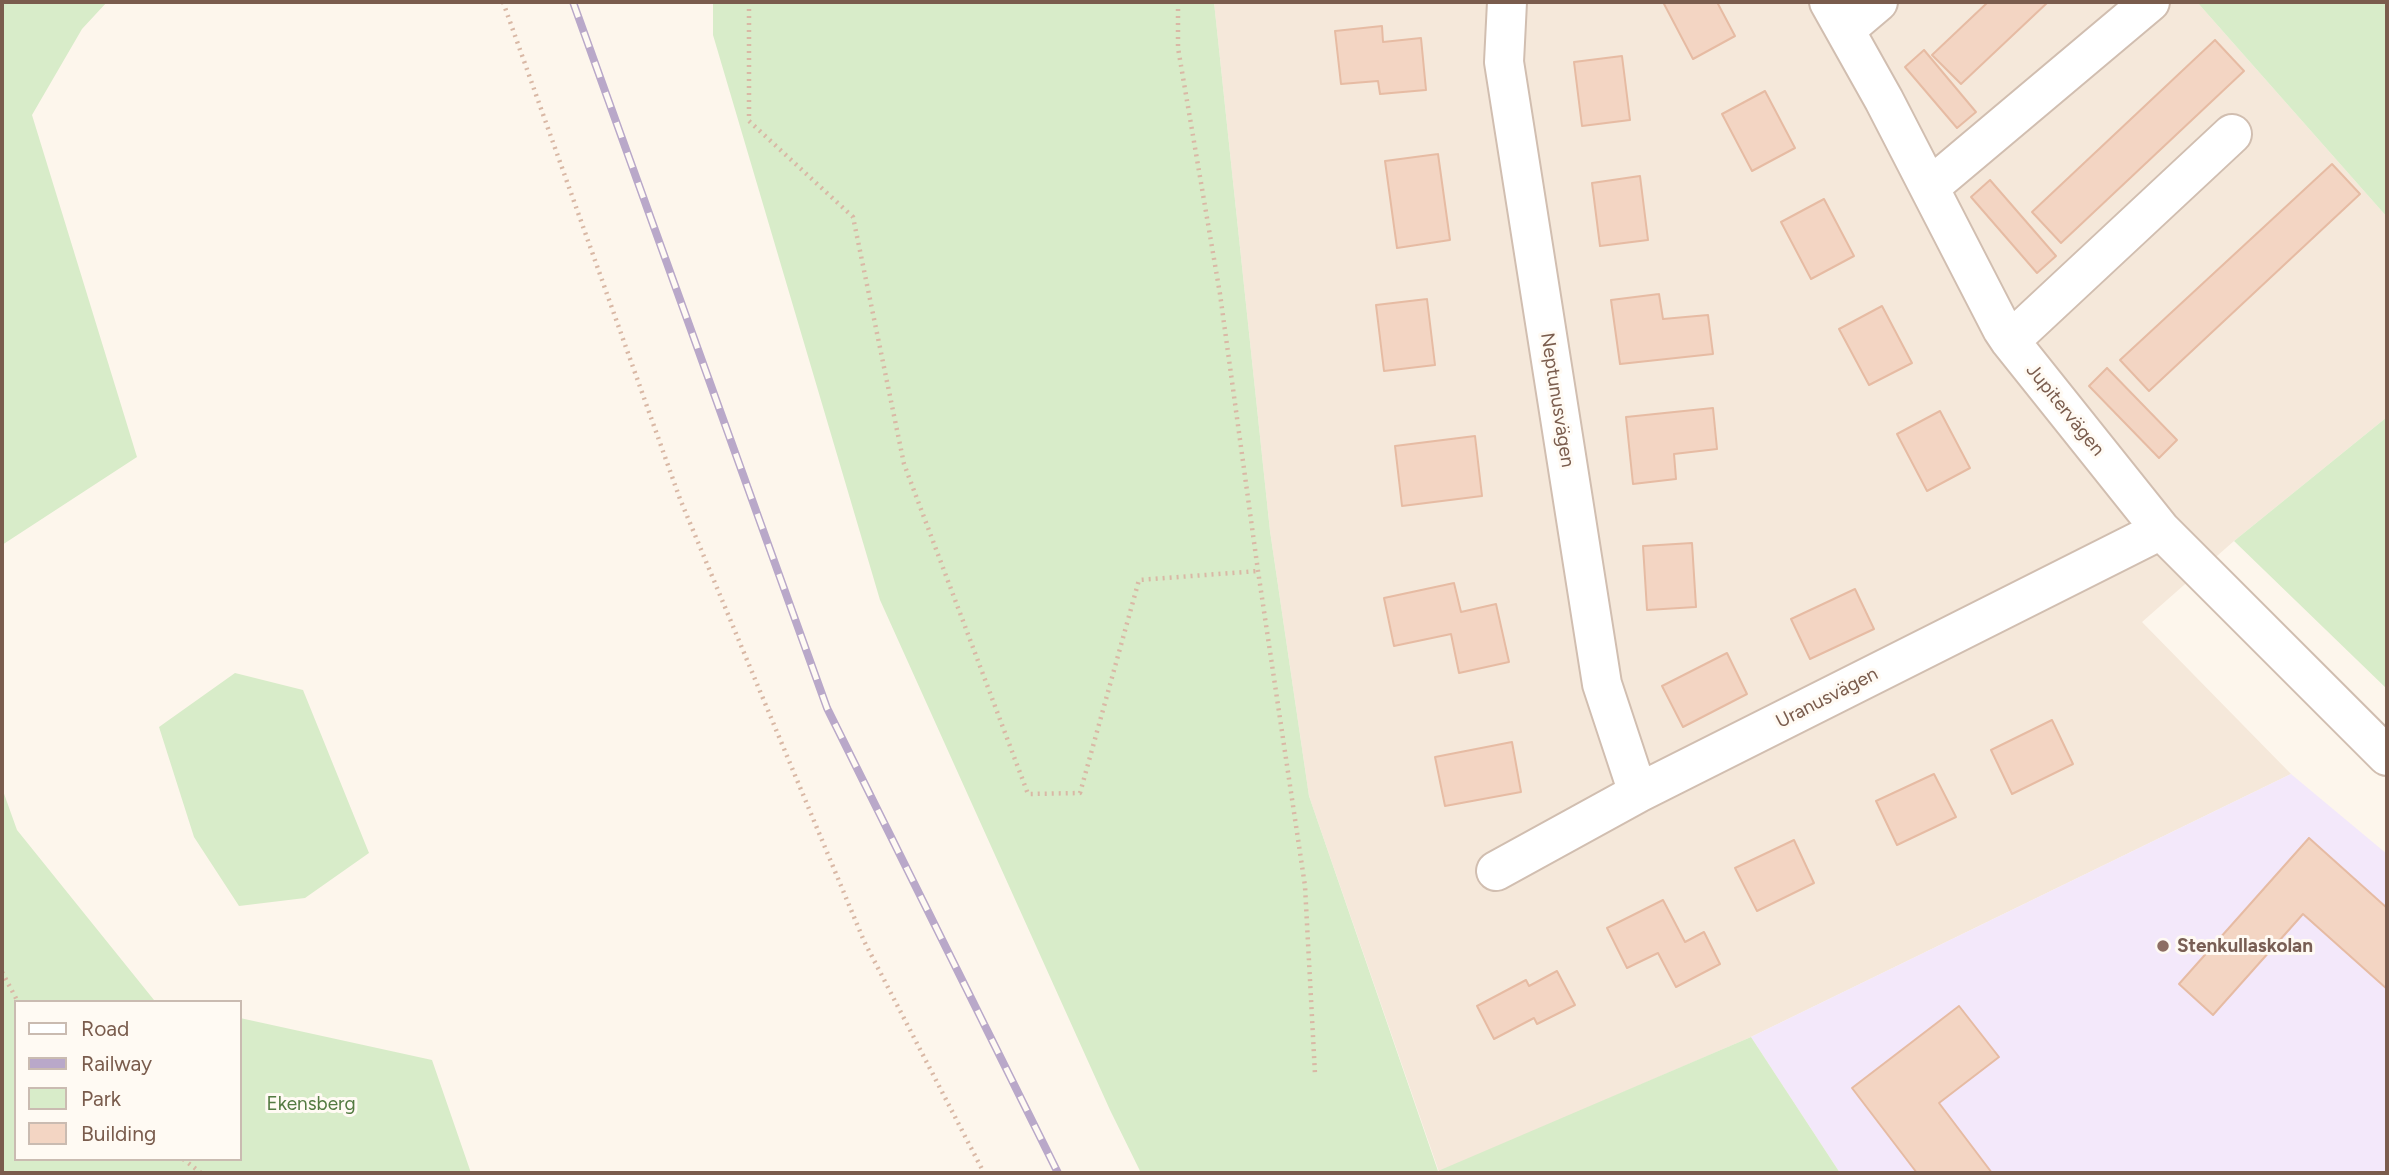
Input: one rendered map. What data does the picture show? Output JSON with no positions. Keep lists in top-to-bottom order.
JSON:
{
  "streets": {
    "street": ["Neptunusvägen", "Jupitervägen", "Uranusvägen"]
  },
  "crossings": [
    ["Neptunusvägen", "Uranusvägen"],
    ["Jupitervägen", "Uranusvägen"]
  ],
  "parks": ["Ekensberg"],
  "places": ["Stenkullaskolan"],
  "legend": [
    "Road",
    "Railway",
    "Park",
    "Building"
  ]
}
